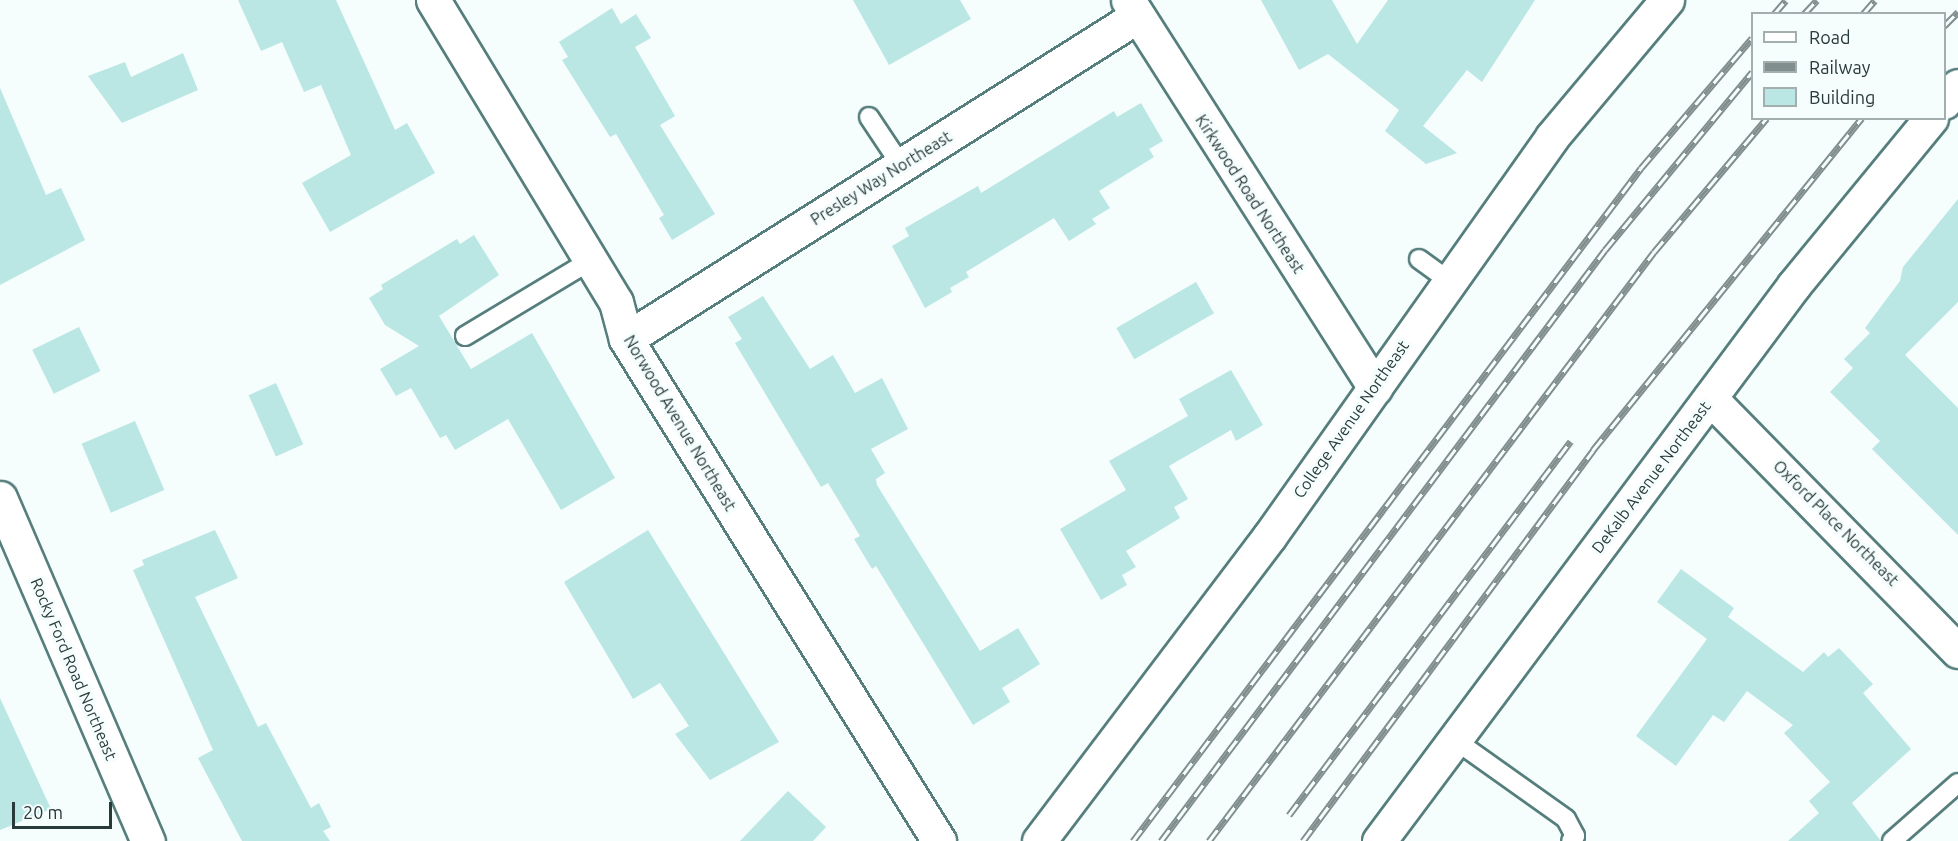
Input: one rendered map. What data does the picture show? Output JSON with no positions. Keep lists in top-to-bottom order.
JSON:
{
  "streets": {
    "street": [
      "Presley Way Northeast",
      "Kirkwood Road Northeast",
      "College Avenue Northeast",
      "Norwood Avenue Northeast",
      "DeKalb Avenue Northeast",
      "Oxford Place Northeast",
      "Rocky Ford Road Northeast"
    ]
  },
  "crossings": [
    ["Presley Way Northeast", "Kirkwood Road Northeast"],
    ["Presley Way Northeast", "Norwood Avenue Northeast"],
    ["Kirkwood Road Northeast", "College Avenue Northeast"],
    ["DeKalb Avenue Northeast", "Oxford Place Northeast"]
  ],
  "legend": ["Road", "Railway", "Building"],
  "scale_bar": "20 m"
}
